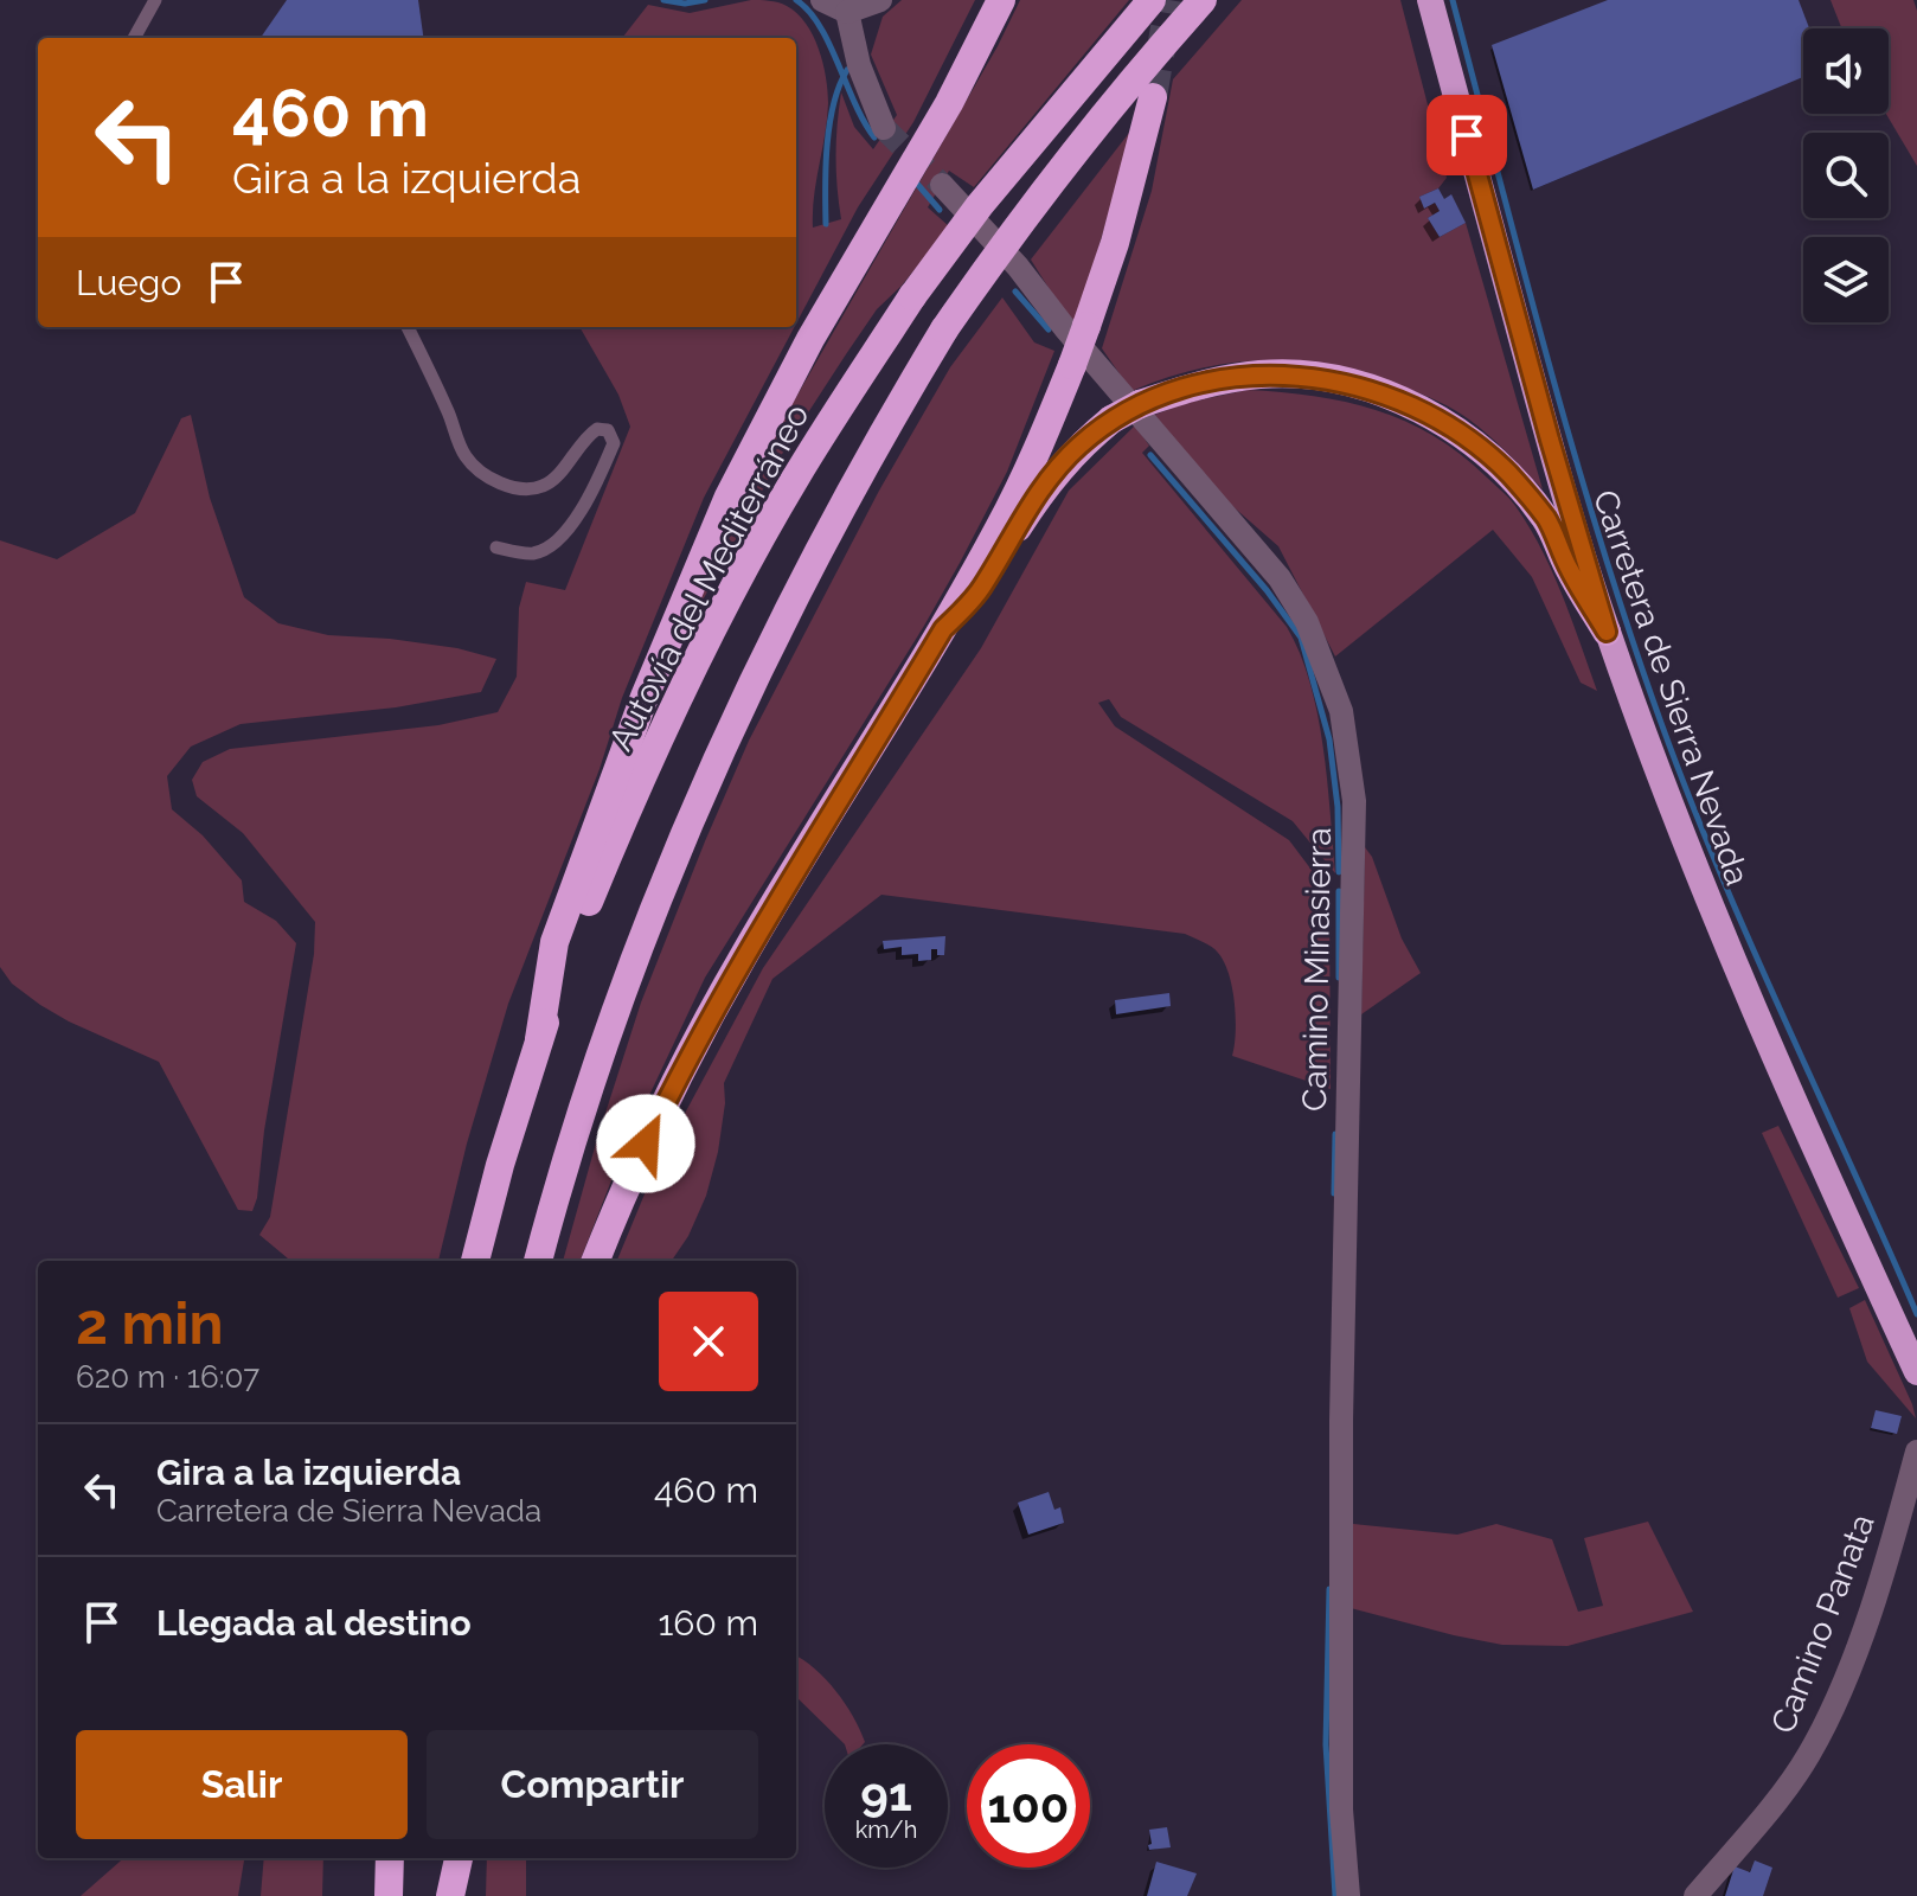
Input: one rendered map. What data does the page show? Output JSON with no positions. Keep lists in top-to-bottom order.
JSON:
{
  "streets": {
    "highway": ["Autovía del Mediterráneo", "Carretera de Sierra Nevada"],
    "street": ["Camino Minasierra", "Camino Panata"]
  },
  "page": {
    "turn": ["460 m", "Gira a la izquierda"],
    "then": "Luego",
    "heading": ["2 min", "620 m · 16:07"],
    "list": [
      {
        "name": "Gira a la izquierda",
        "note": "Carretera de Sierra Nevada",
        "value": "460 m"
      },
      {
        "name": "Llegada al destino",
        "value": "160 m"
      }
    ],
    "buttons": ["Salir", "Compartir"],
    "speed": "91 km/h",
    "limit": "100"
  }
}
